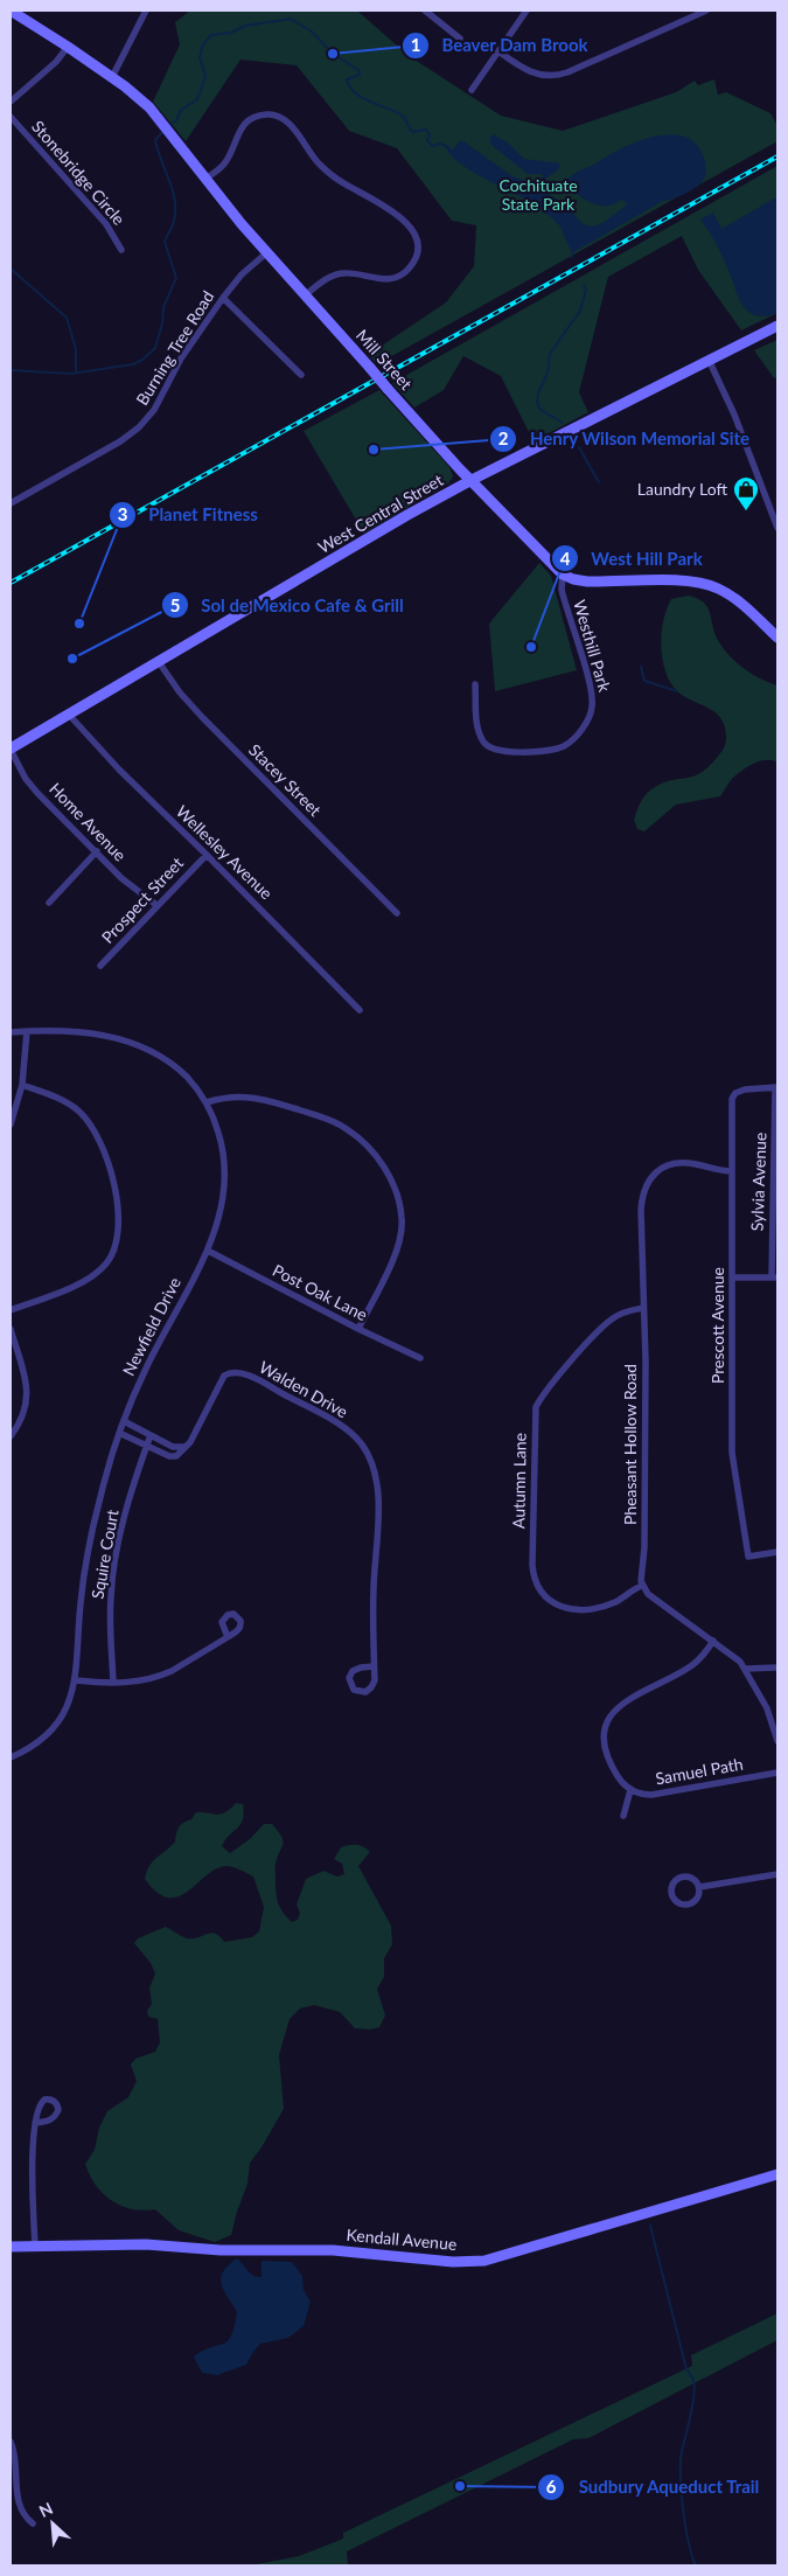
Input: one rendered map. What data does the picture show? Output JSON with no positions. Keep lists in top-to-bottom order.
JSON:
{
  "streets": {
    "main road": ["Mill Street", "West Central Street", "Kendall Avenue"],
    "street": [
      "Stonebridge Circle",
      "Burning Tree Road",
      "Westhill Park",
      "Stacey Street",
      "Home Avenue",
      "Wellesley Avenue",
      "Prospect Street",
      "Sylvia Avenue",
      "Post Oak Lane",
      "Prescott Avenue",
      "Newfield Drive",
      "Walden Drive",
      "Pheasant Hollow Road",
      "Autumn Lane",
      "Squire Court",
      "Samuel Path"
    ]
  },
  "crossings": [
    ["Burning Tree Road", "Mill Street"],
    ["Mill Street", "West Central Street"],
    ["Mill Street", "Westhill Park"],
    ["West Central Street", "Stacey Street"],
    ["West Central Street", "Home Avenue"],
    ["West Central Street", "Wellesley Avenue"],
    ["Home Avenue", "Prospect Street"],
    ["Wellesley Avenue", "Prospect Street"],
    ["Sylvia Avenue", "Prescott Avenue"],
    ["Post Oak Lane", "Newfield Drive"],
    ["Prescott Avenue", "Pheasant Hollow Road"],
    ["Pheasant Hollow Road", "Autumn Lane"]
  ],
  "parks": ["Cochituate State Park"],
  "places": {
    "other": [
      "Beaver Dam Brook",
      "Henry Wilson Memorial Site",
      "Planet Fitness",
      "West Hill Park",
      "Sol de Mexico Cafe & Grill",
      "Sudbury Aqueduct Trail"
    ],
    "shop": ["Laundry Loft"]
  },
  "north": "top left"
}
